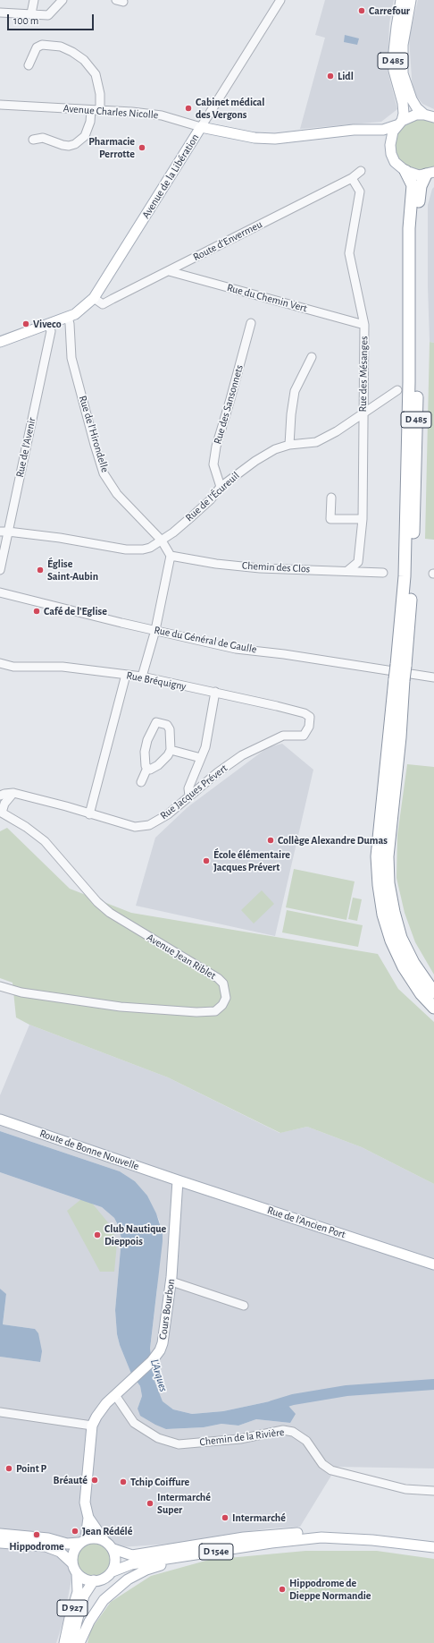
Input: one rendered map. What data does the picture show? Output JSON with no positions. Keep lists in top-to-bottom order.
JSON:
{
  "streets": {
    "highway": ["D 485"],
    "main road": [
      "Avenue Charles Nicolle",
      "Avenue de la Libération",
      "Route de Bonne Nouvelle",
      "Rue de l'Ancien Port",
      "Cours Bourbon",
      "D 154e",
      "D 927"
    ],
    "street": [
      "Route d'Envermeu",
      "Rue du Chemin Vert",
      "Rue des Mésanges",
      "Rue des Sansonnets",
      "Rue de l'Hirondelle",
      "Rue de l'Avenir",
      "Rue de l'Écureuil",
      "Chemin des Clos",
      "Rue du Général de Gaulle",
      "Rue Bréquigny",
      "Rue Jacques Prévert",
      "Avenue Jean Riblet",
      "Chemin de la Rivière"
    ]
  },
  "crossings": [
    ["D 485", "Avenue Charles Nicolle"],
    ["Avenue Charles Nicolle", "Avenue de la Libération"],
    ["Avenue de la Libération", "Route d'Envermeu"],
    ["Avenue de la Libération", "Rue de l'Hirondelle"],
    ["Avenue de la Libération", "Rue de l'Avenir"],
    ["Route d'Envermeu", "Rue du Chemin Vert"],
    ["Route d'Envermeu", "Rue des Mésanges"],
    ["Rue du Chemin Vert", "Rue des Mésanges"],
    ["Rue des Mésanges", "Rue de l'Écureuil"],
    ["Rue des Mésanges", "Chemin des Clos"],
    ["Rue des Sansonnets", "Rue de l'Écureuil"],
    ["Rue de l'Hirondelle", "Rue de l'Écureuil"],
    ["Rue de l'Hirondelle", "Chemin des Clos"],
    ["Rue de l'Avenir", "Rue de l'Écureuil"],
    ["Rue Bréquigny", "Rue Jacques Prévert"],
    ["Route de Bonne Nouvelle", "Rue de l'Ancien Port"],
    ["Route de Bonne Nouvelle", "Cours Bourbon"],
    ["Rue de l'Ancien Port", "Cours Bourbon"],
    ["Cours Bourbon", "Chemin de la Rivière"],
    ["Cours Bourbon", "D 154e"],
    ["Cours Bourbon", "D 927"],
    ["D 154e", "D 927"]
  ],
  "water": ["L'Arques"],
  "places": [
    "Carrefour",
    "Lidl",
    "Cabinet médical des Vergons",
    "Pharmacie Perrotte",
    "Viveco",
    "Église Saint-Aubin",
    "Café de l'Eglise",
    "Collège Alexandre Dumas",
    "École élémentaire Jacques Prévert",
    "Club Nautique Dieppois",
    "Point P",
    "Bréauté",
    "Tchip Coiffure",
    "Intermarché Super",
    "Intermarché",
    "Jean Rédélé",
    "Hippodrome",
    "Hippodrome de Dieppe Normandie"
  ],
  "scale_bar": "100 m"
}
